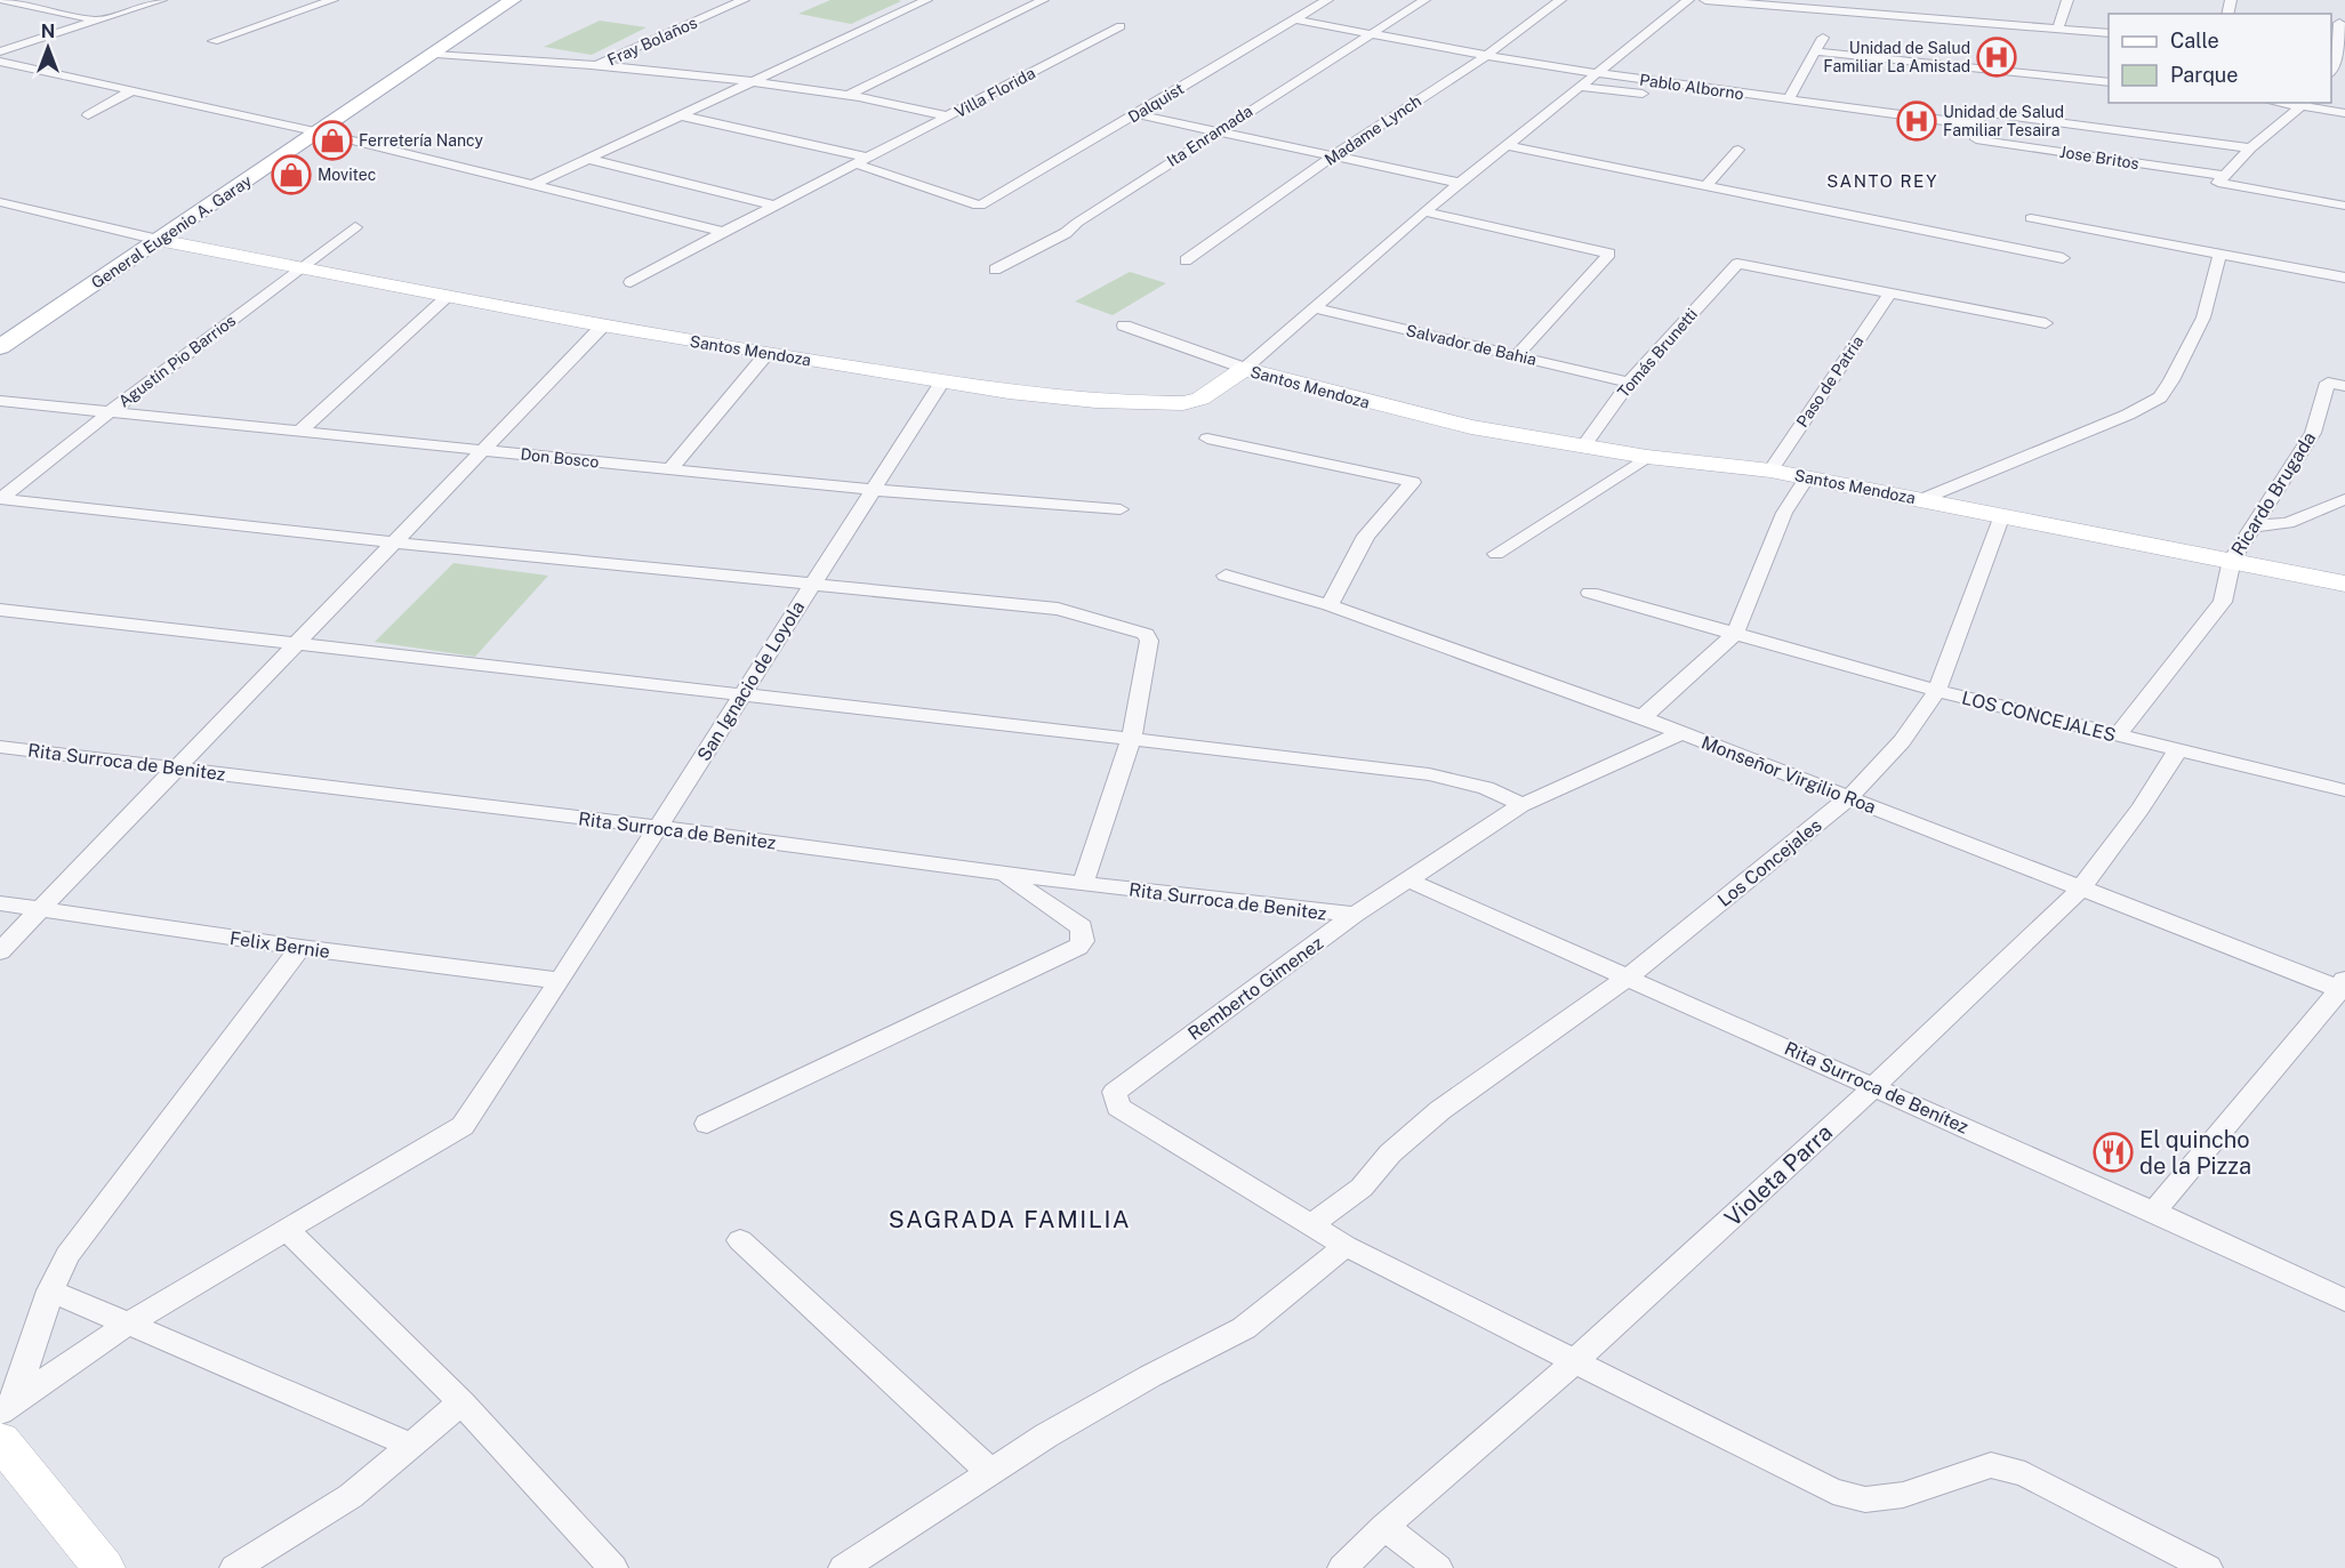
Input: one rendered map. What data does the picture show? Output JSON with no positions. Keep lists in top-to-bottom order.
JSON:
{
  "streets": {
    "main road": ["General Eugenio A. Garay"],
    "street": [
      "Fray Bolaños",
      "Pablo Alborno",
      "Villa Florida",
      "Dalquist",
      "Madame Lynch",
      "Ita Enramada",
      "Jose Britos",
      "Salvador de Bahia",
      "Santos Mendoza",
      "Tomás Brunetti",
      "Agustín Pio Barrios",
      "Paso de Patria",
      "Don Bosco",
      "Ricardo Brugada",
      "San Ignacio de Loyola",
      "LOS CONCEJALES",
      "Rita Surroca de Benitez",
      "Monseñor Virgilio Roa",
      "Los Concejales",
      "Felix Bernie",
      "Remberto Gimenez",
      "Rita Surroca de Benítez",
      "Violeta Parra"
    ]
  },
  "crossings": [
    ["Pablo Alborno", "Dalquist"],
    ["Pablo Alborno", "Madame Lynch"],
    ["Pablo Alborno", "Ita Enramada"],
    ["Pablo Alborno", "Jose Britos"],
    ["Villa Florida", "Dalquist"],
    ["General Eugenio A. Garay", "Santos Mendoza"],
    ["Salvador de Bahia", "Tomás Brunetti"],
    ["Santos Mendoza", "Tomás Brunetti"],
    ["Santos Mendoza", "Agustín Pio Barrios"],
    ["Santos Mendoza", "Paso de Patria"],
    ["Santos Mendoza", "Ricardo Brugada"],
    ["Santos Mendoza", "San Ignacio de Loyola"],
    ["Santos Mendoza", "Los Concejales"],
    ["Tomás Brunetti", "Paso de Patria"],
    ["Agustín Pio Barrios", "Don Bosco"],
    ["Don Bosco", "San Ignacio de Loyola"],
    ["Ricardo Brugada", "LOS CONCEJALES"],
    ["San Ignacio de Loyola", "Rita Surroca de Benitez"],
    ["San Ignacio de Loyola", "Felix Bernie"],
    ["LOS CONCEJALES", "Los Concejales"],
    ["LOS CONCEJALES", "Violeta Parra"],
    ["Rita Surroca de Benitez", "Remberto Gimenez"],
    ["Monseñor Virgilio Roa", "Los Concejales"],
    ["Monseñor Virgilio Roa", "Remberto Gimenez"],
    ["Monseñor Virgilio Roa", "Violeta Parra"],
    ["Los Concejales", "Remberto Gimenez"],
    ["Los Concejales", "Rita Surroca de Benítez"],
    ["Remberto Gimenez", "Rita Surroca de Benítez"],
    ["Remberto Gimenez", "Violeta Parra"],
    ["Rita Surroca de Benítez", "Violeta Parra"]
  ],
  "districts": ["SANTO REY", "SAGRADA FAMILIA"],
  "places": {
    "hospital": ["Unidad de Salud Familiar La Amistad", "Unidad de Salud Familiar Tesaira"],
    "shop": ["Ferretería Nancy", "Movitec"],
    "restaurant": ["El quincho de la Pizza"]
  },
  "legend": ["Calle", "Parque"],
  "north": "top"
}
